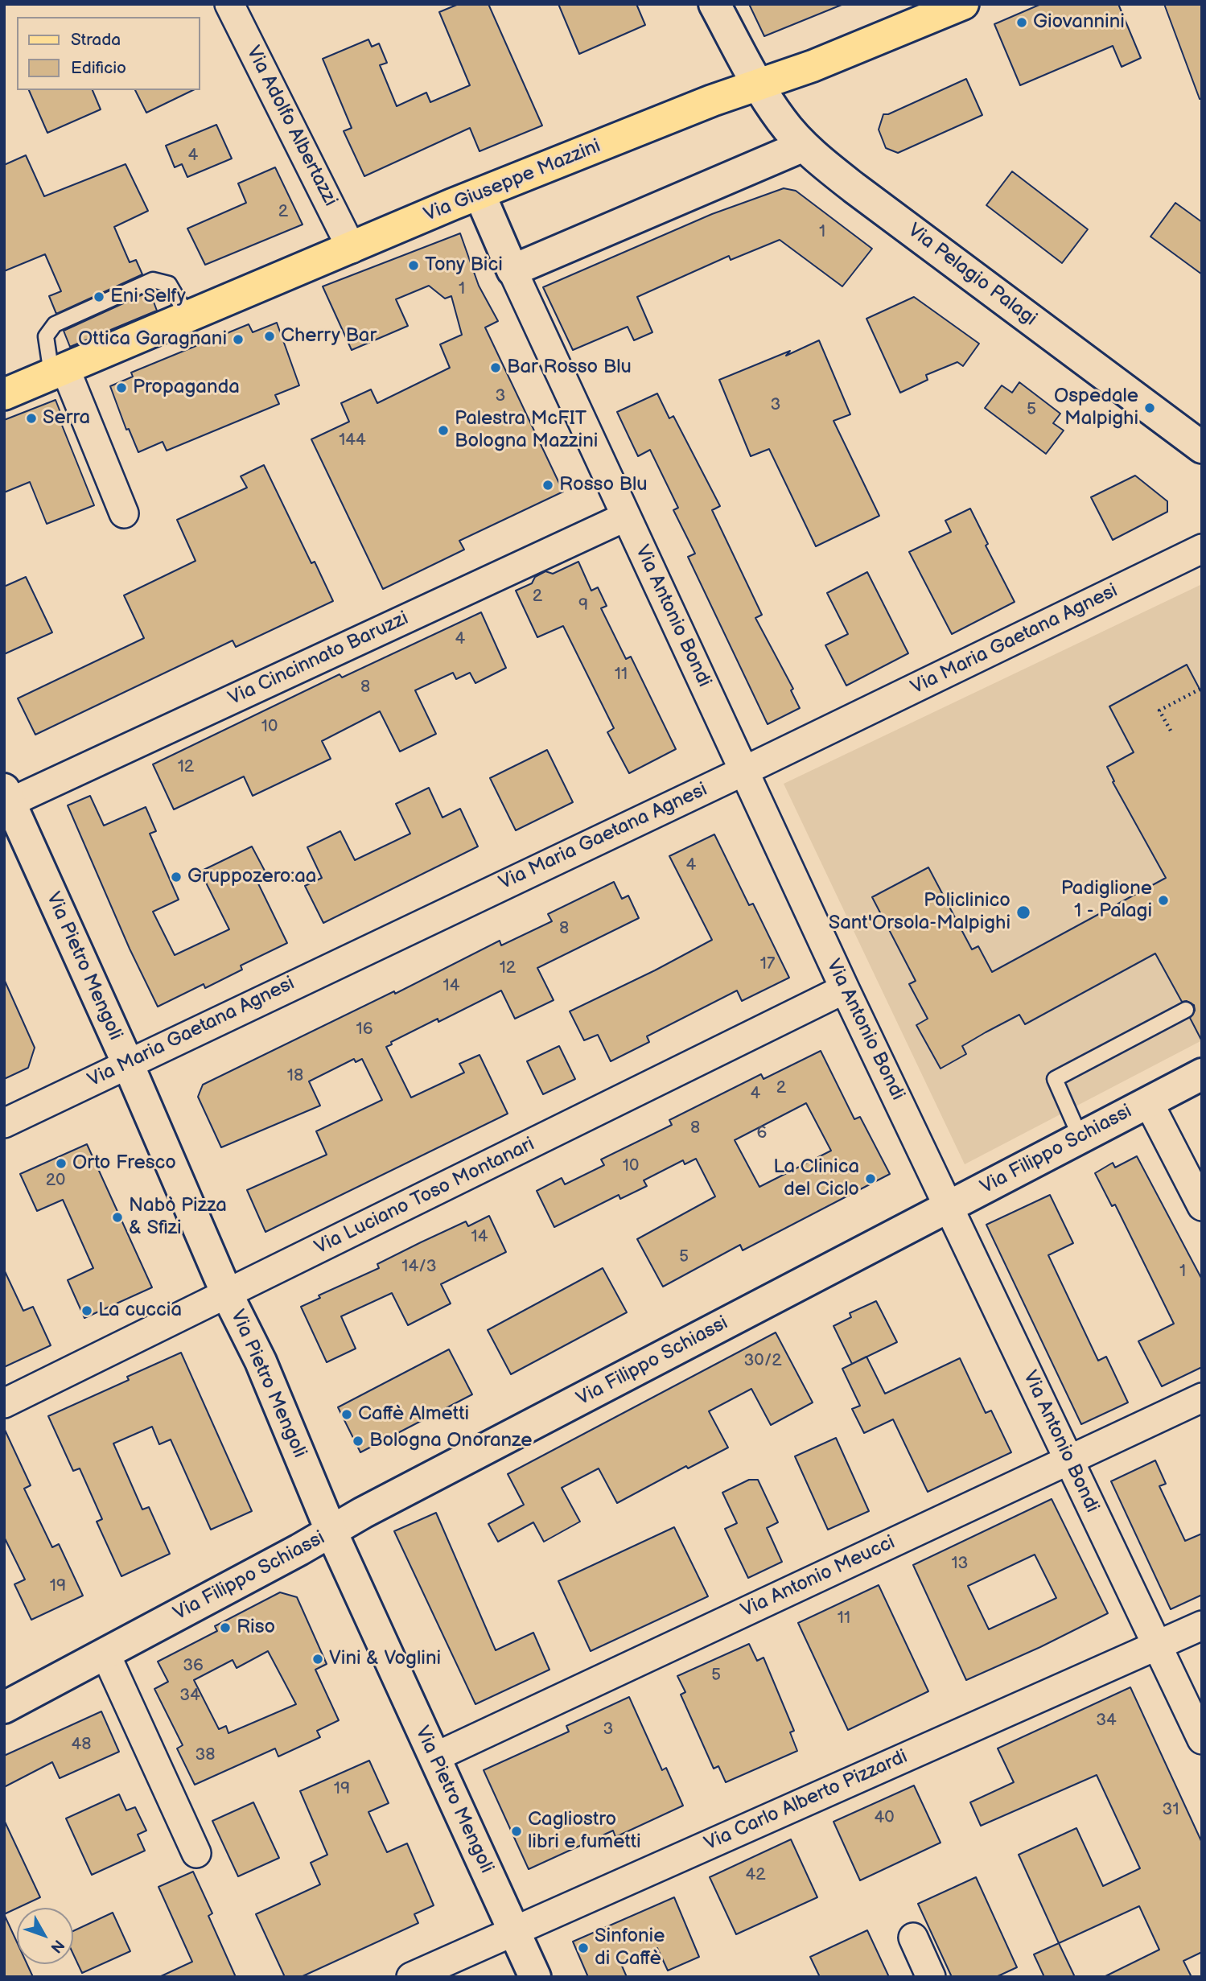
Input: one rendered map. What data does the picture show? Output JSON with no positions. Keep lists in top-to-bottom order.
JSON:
{
  "streets": {
    "main road": ["Via Giuseppe Mazzini"],
    "street": [
      "Via Adolfo Albertazzi",
      "Via Pelagio Palagi",
      "Via Antonio Bondi",
      "Via Maria Gaetana Agnesi",
      "Via Cincinnato Baruzzi",
      "Via Pietro Mengoli",
      "Via Filippo Schiassi",
      "Via Luciano Toso Montanari",
      "Via Antonio Meucci",
      "Via Carlo Alberto Pizzardi"
    ]
  },
  "crossings": [
    ["Via Adolfo Albertazzi", "Via Giuseppe Mazzini"],
    ["Via Giuseppe Mazzini", "Via Pelagio Palagi"],
    ["Via Giuseppe Mazzini", "Via Antonio Bondi"],
    ["Via Antonio Bondi", "Via Maria Gaetana Agnesi"],
    ["Via Antonio Bondi", "Via Cincinnato Baruzzi"],
    ["Via Antonio Bondi", "Via Filippo Schiassi"],
    ["Via Antonio Bondi", "Via Luciano Toso Montanari"],
    ["Via Antonio Bondi", "Via Antonio Meucci"],
    ["Via Antonio Bondi", "Via Carlo Alberto Pizzardi"],
    ["Via Maria Gaetana Agnesi", "Via Pietro Mengoli"],
    ["Via Cincinnato Baruzzi", "Via Pietro Mengoli"],
    ["Via Pietro Mengoli", "Via Filippo Schiassi"],
    ["Via Pietro Mengoli", "Via Luciano Toso Montanari"],
    ["Via Pietro Mengoli", "Via Antonio Meucci"],
    ["Via Pietro Mengoli", "Via Carlo Alberto Pizzardi"]
  ],
  "places": [
    "Giovannini",
    "Tony Bici",
    "Eni Selfy",
    "Cherry Bar",
    "Ottica Garagnani",
    "Bar Rosso Blu",
    "Propaganda",
    "Ospedale Malpighi",
    "Serra",
    "Palestra McFIT Bologna Mazzini",
    "Rosso Blu",
    "Gruppozero:aa",
    "Padiglione 1 - Palagi",
    "Policlinico Sant'Orsola-Malpighi",
    "Orto Fresco",
    "La Clinica del Ciclo",
    "Nabò Pizza & Sfizi",
    "La cuccia",
    "Caffè Almetti",
    "Bologna Onoranze",
    "Riso",
    "Vini & Voglini",
    "Cagliostro libri e fumetti",
    "Sinfonie di Caffè"
  ],
  "house_numbers": [
    "4",
    "2",
    "1",
    "1",
    "3",
    "3",
    "5",
    "144",
    "2",
    "9",
    "4",
    "11",
    "8",
    "10",
    "12",
    "4",
    "8",
    "17",
    "12",
    "14",
    "16",
    "18",
    "2",
    "4",
    "8",
    "6",
    "10",
    "20",
    "14",
    "5",
    "14/3",
    "1",
    "30/2",
    "13",
    "19",
    "11",
    "36",
    "5",
    "34",
    "34",
    "3",
    "48",
    "38",
    "19",
    "31",
    "40",
    "42"
  ],
  "legend": ["Strada", "Edificio"],
  "north": "bottom right"
}
